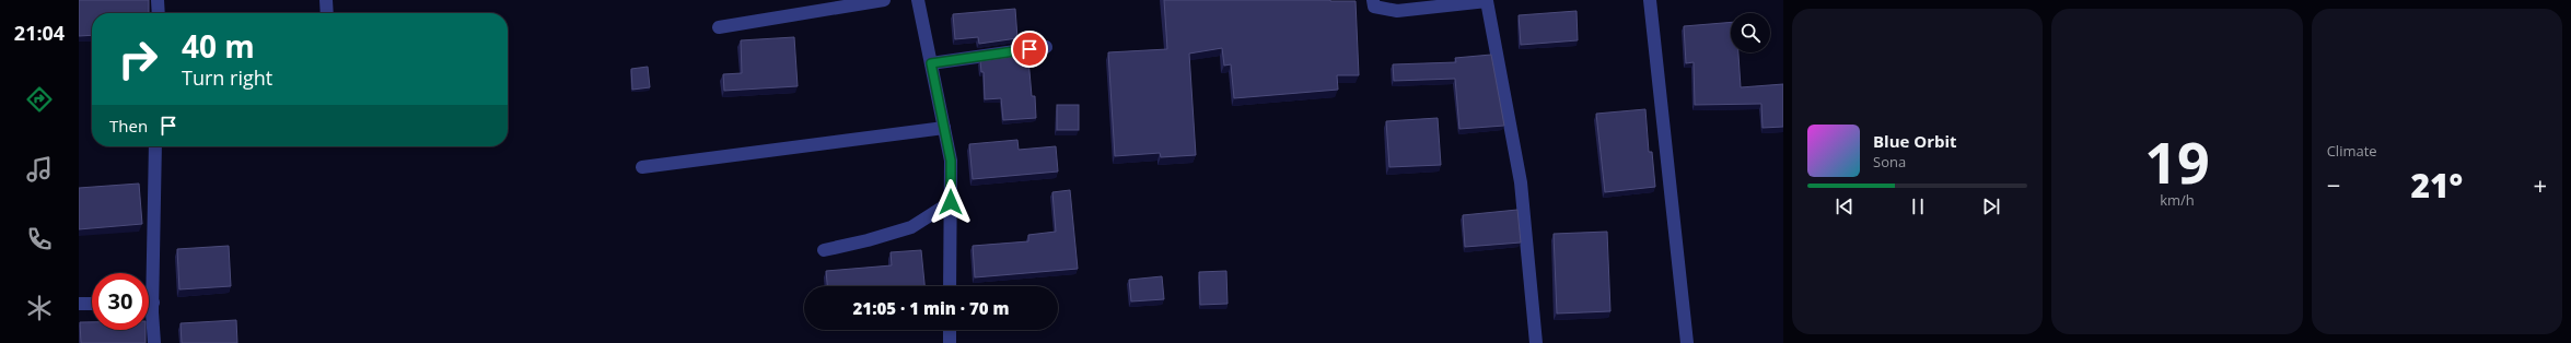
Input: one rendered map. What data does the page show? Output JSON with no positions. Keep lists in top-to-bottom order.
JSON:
{
  "page": {
    "tabs": "21:04",
    "tile": [
      ["19", "km/h"],
      "Climate"
    ],
    "turn": ["40 m", "Turn right"],
    "then": "Then",
    "song": ["Blue Orbit", "Sona"],
    "heat": ["−", "21°", "+"],
    "limit": "30",
    "trip": "21:05 · 1 min · 70 m"
  }
}
